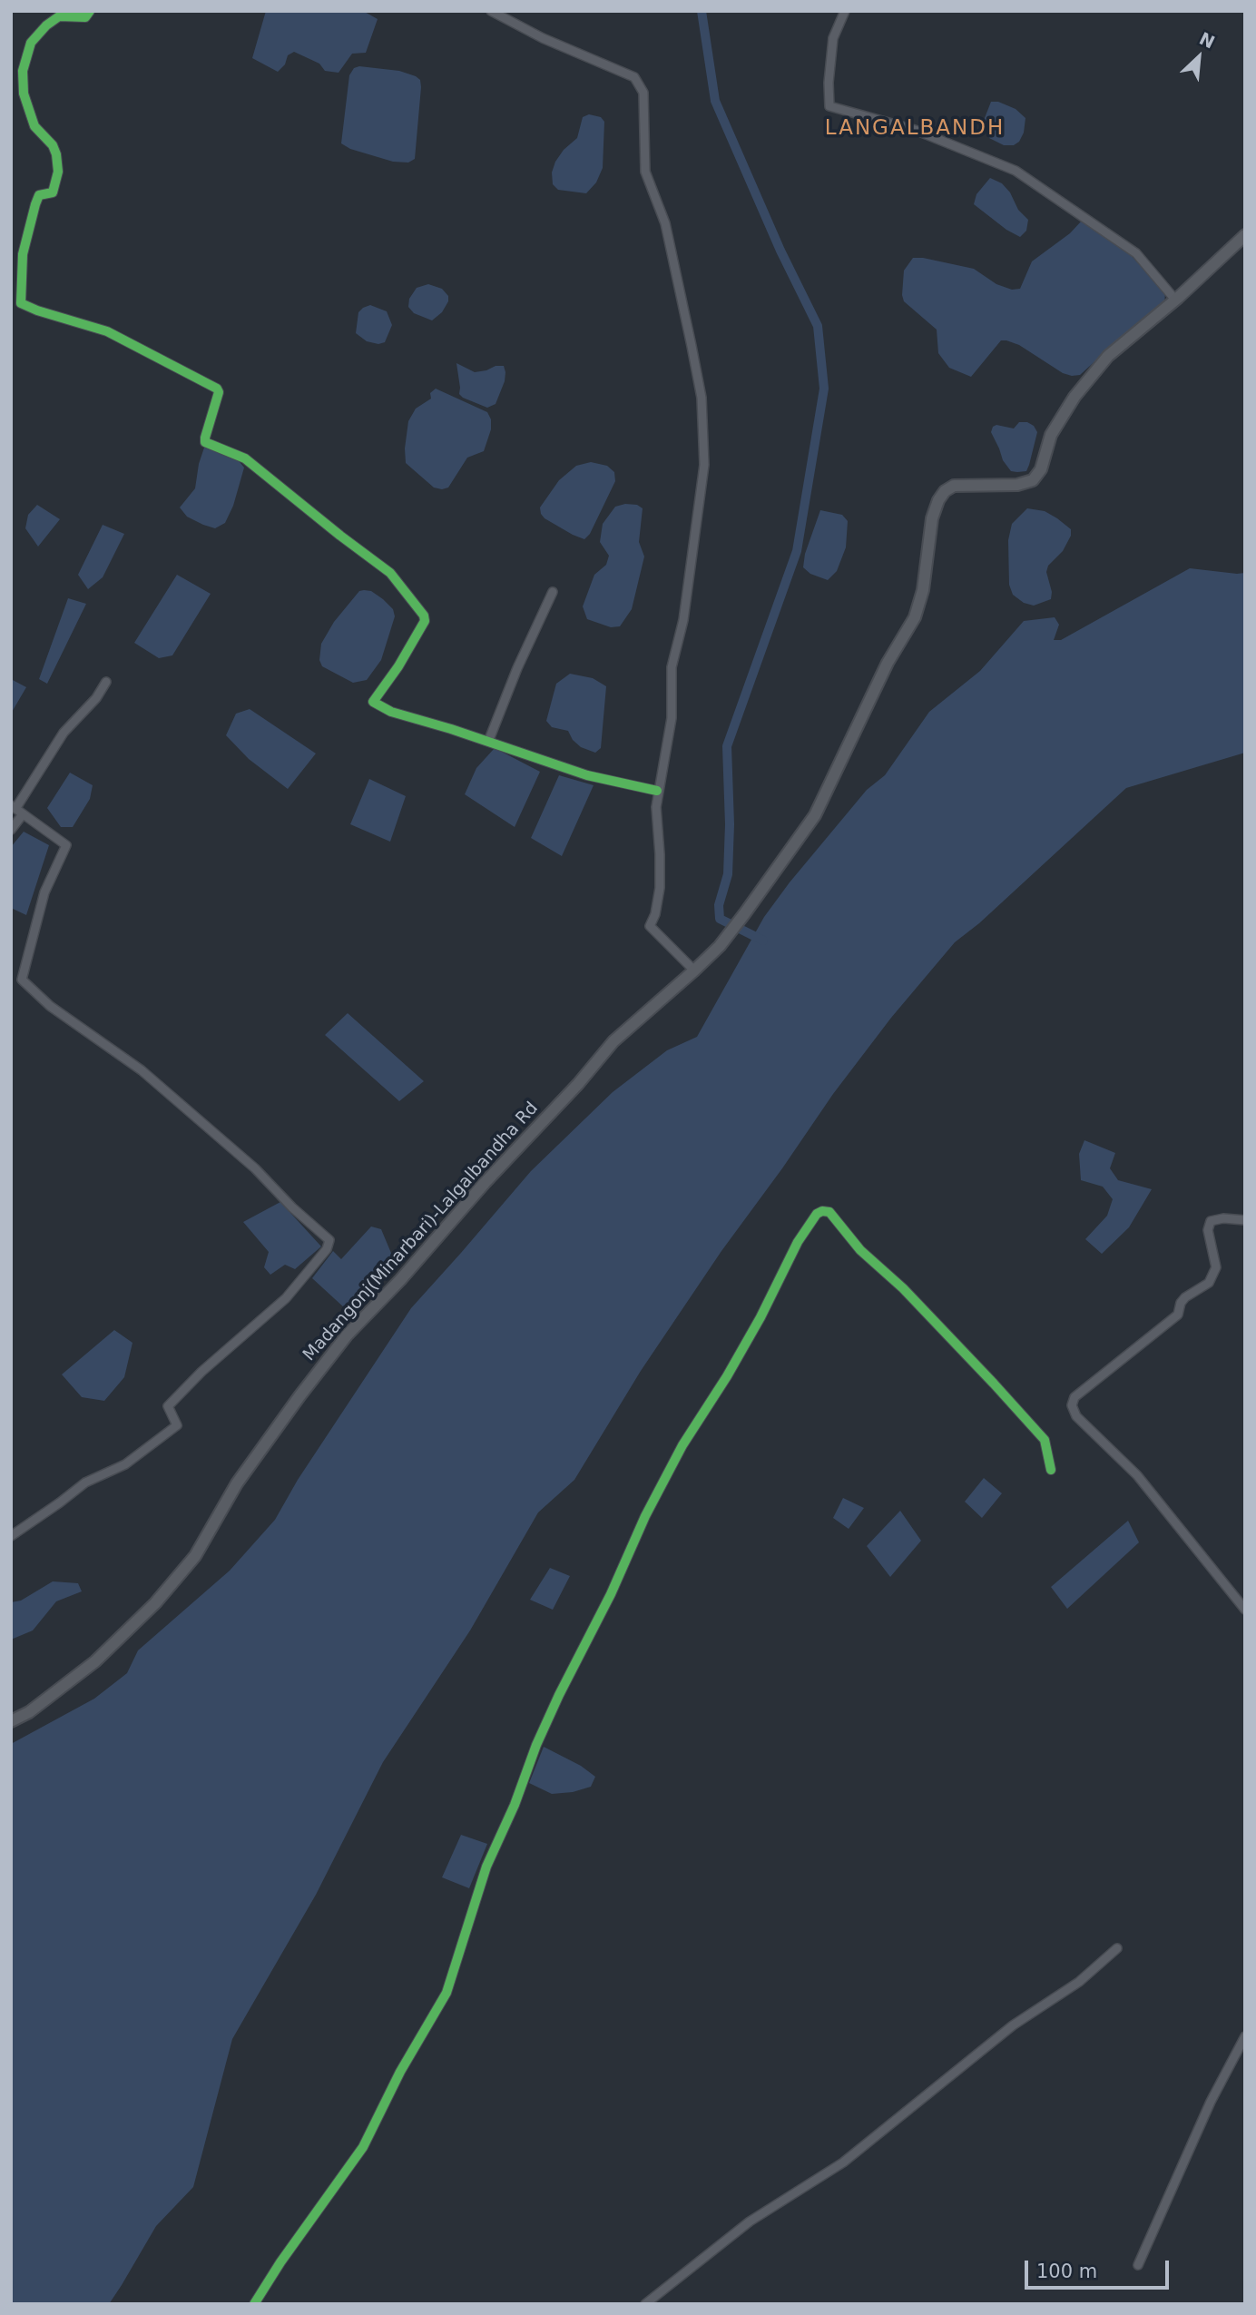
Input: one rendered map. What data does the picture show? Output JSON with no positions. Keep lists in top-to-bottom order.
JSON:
{
  "streets": {
    "main road": ["Madangonj(Minarbari)-Lalgalbandha Rd"]
  },
  "districts": ["LANGALBANDH"],
  "scale_bar": "100 m",
  "north": "top right"
}
